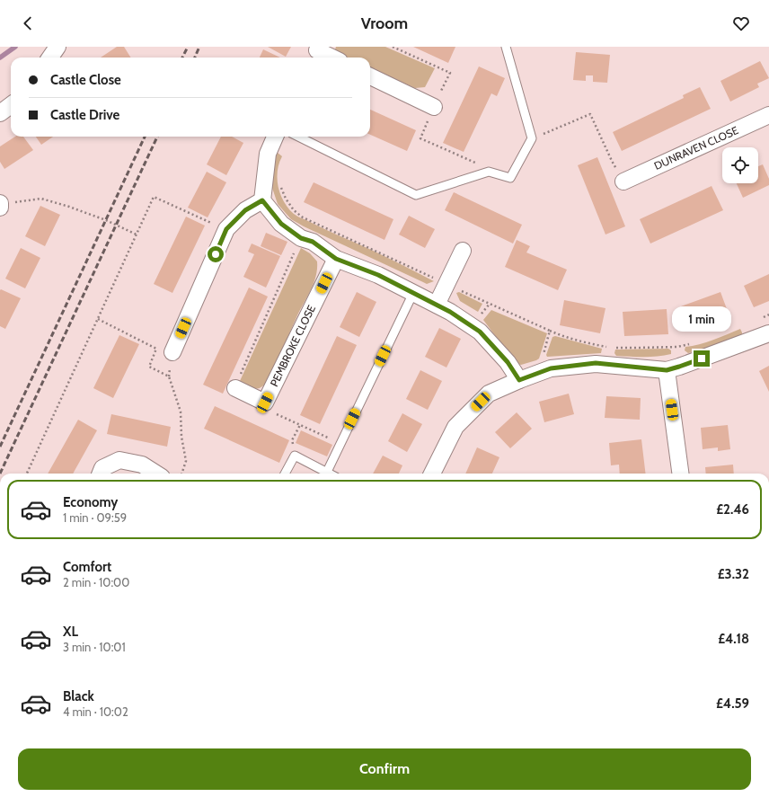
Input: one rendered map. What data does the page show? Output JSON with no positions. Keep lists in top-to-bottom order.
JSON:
{
  "streets": {
    "street": ["DUNRAVEN CLOSE", "PEMBROKE CLOSE"]
  },
  "page": {
    "header": "Vroom",
    "banner": ["Castle Close", "Castle Drive"],
    "bubble": "1 min",
    "list": [
      {
        "name": "Economy",
        "note": "1 min · 09:59",
        "value": "£2.46"
      },
      {
        "name": "Comfort",
        "note": "2 min · 10:00",
        "value": "£3.32"
      },
      {
        "name": "XL",
        "note": "3 min · 10:01",
        "value": "£4.18"
      },
      {
        "name": "Black",
        "note": "4 min · 10:02",
        "value": "£4.59"
      }
    ],
    "buttons": "Confirm"
  }
}
